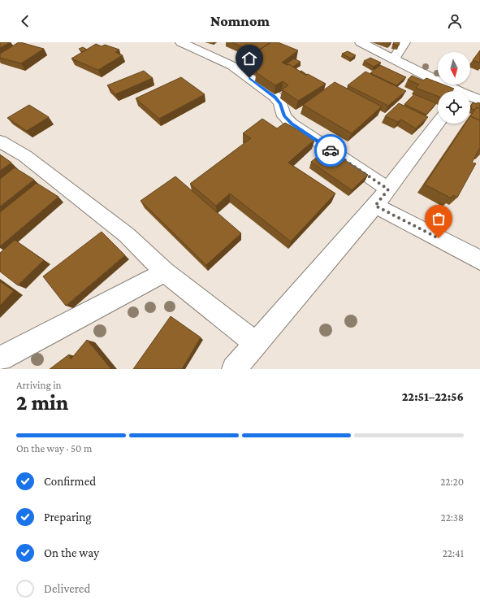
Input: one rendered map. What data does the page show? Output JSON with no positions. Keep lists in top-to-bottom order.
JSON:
{
  "north": "bottom",
  "page": {
    "header": "Nomnom",
    "heading": ["2 min", "Arriving in", "22:51–22:56"],
    "bar": "On the way · 50 m",
    "list": [
      ["Confirmed", "22:20"],
      ["Preparing", "22:38"],
      ["On the way", "22:41"],
      "Delivered"
    ]
  }
}
